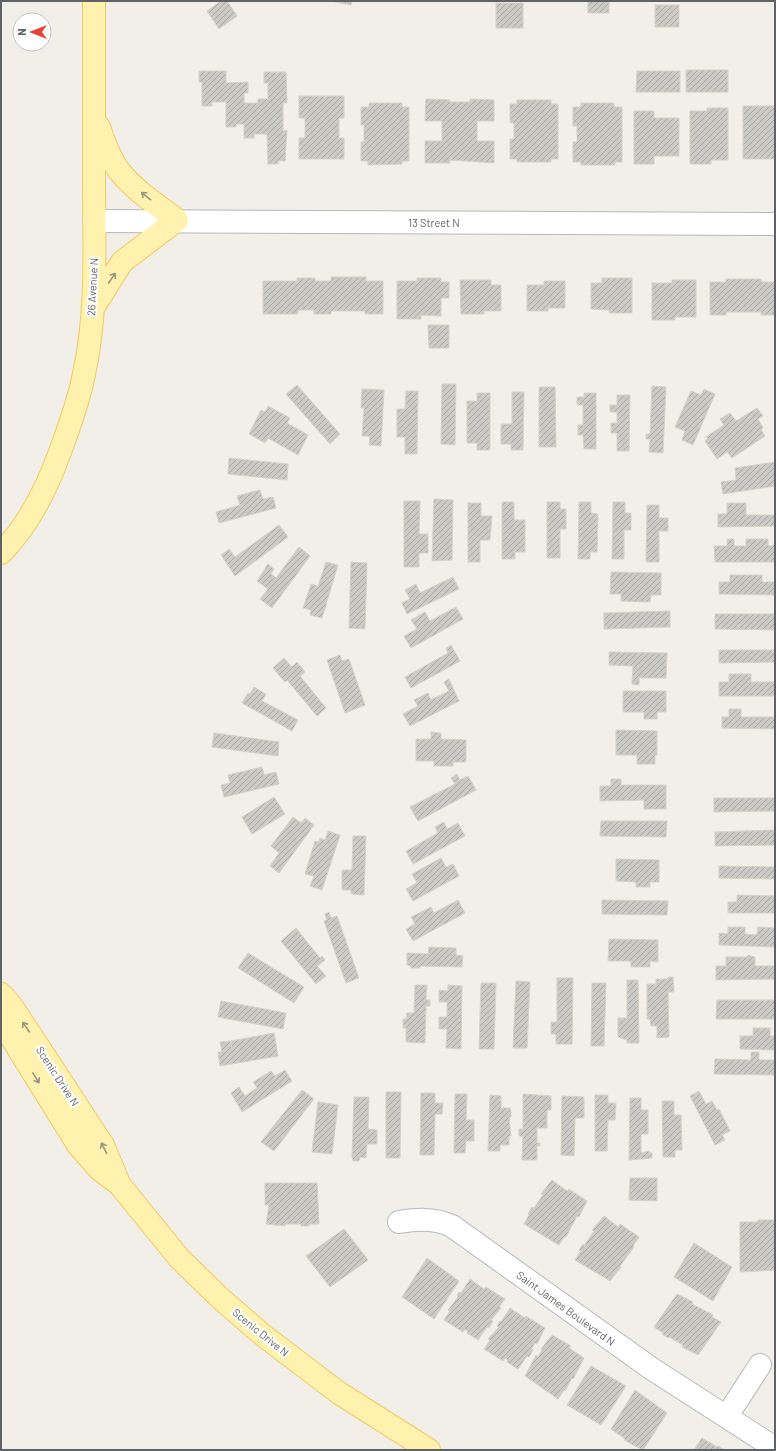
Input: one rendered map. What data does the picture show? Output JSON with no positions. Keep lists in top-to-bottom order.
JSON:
{
  "streets": {
    "main road": ["26 Avenue N", "Scenic Drive N"],
    "street": ["13 Street N", "Saint James Boulevard N"]
  },
  "crossings": [
    ["13 Street N", "26 Avenue N"]
  ],
  "north": "left"
}
